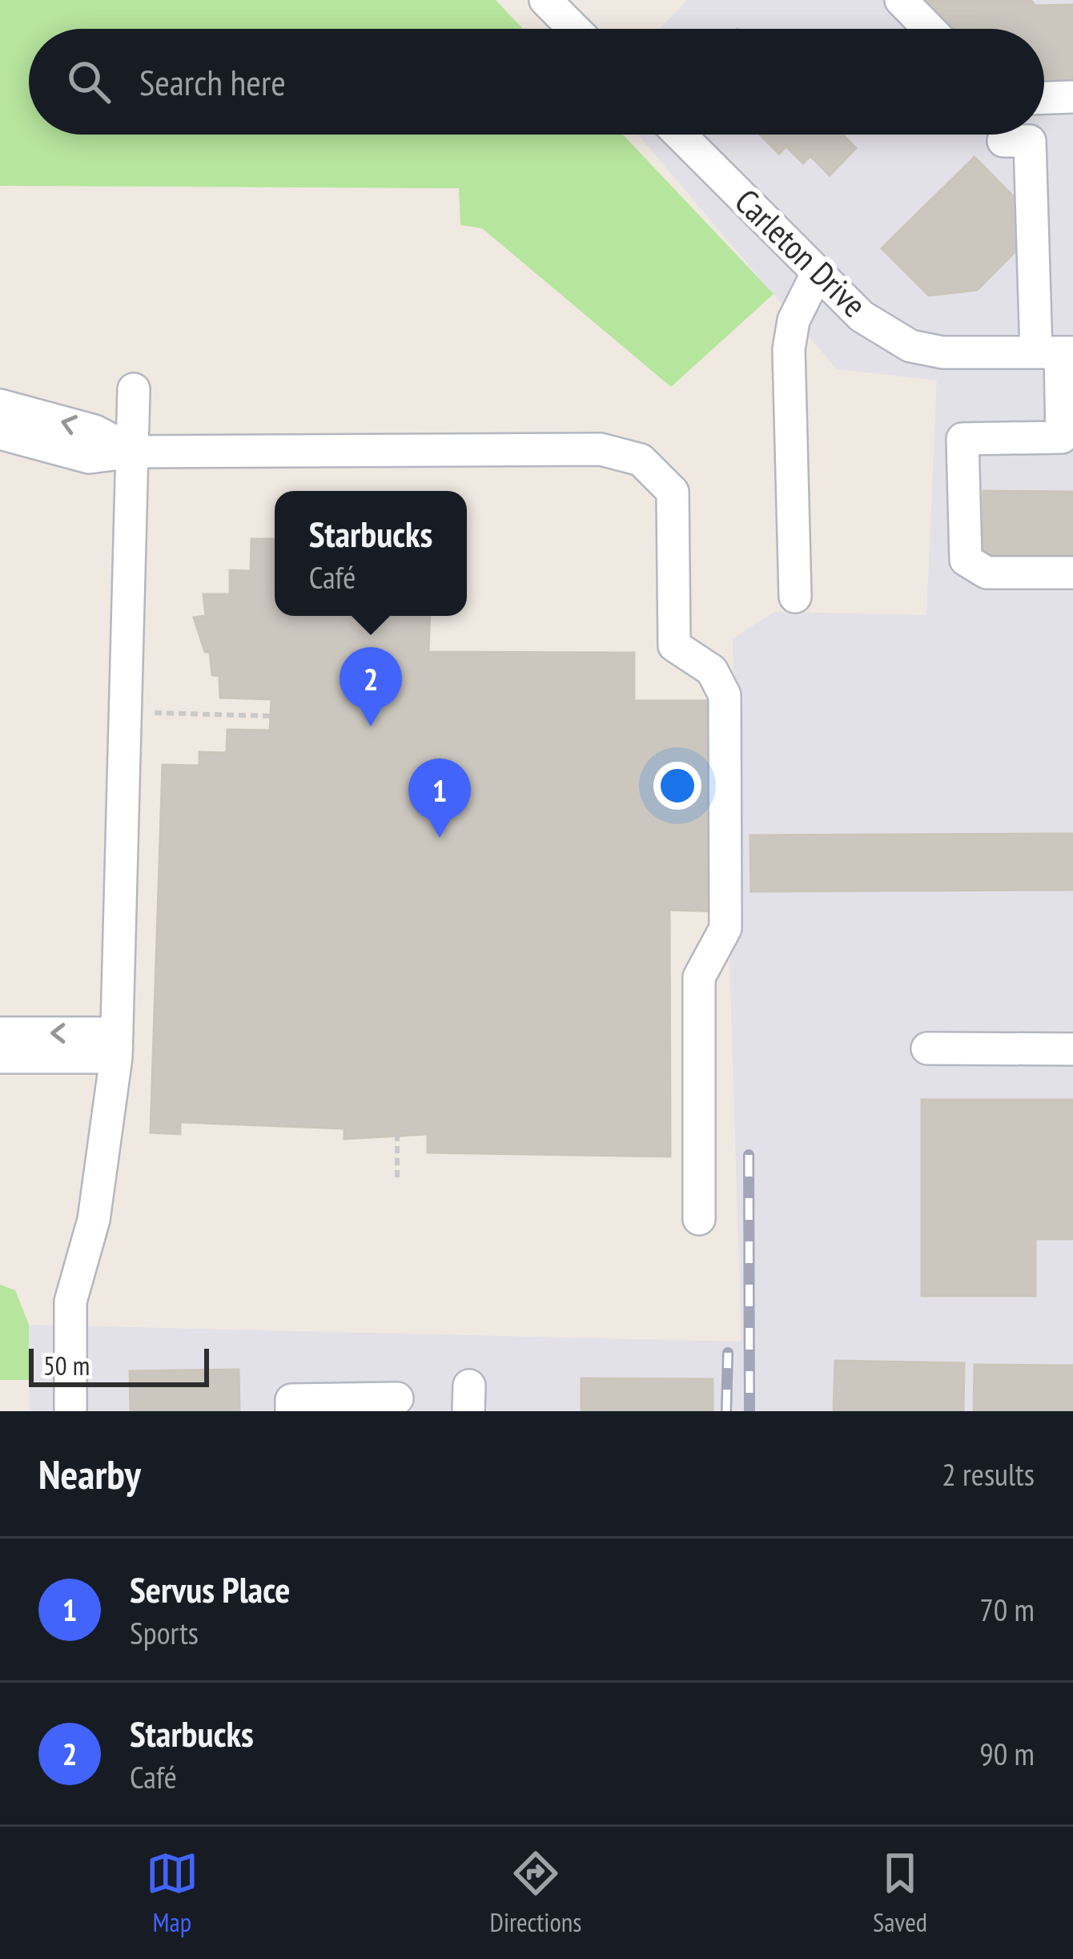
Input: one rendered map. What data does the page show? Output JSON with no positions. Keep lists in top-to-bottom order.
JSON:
{
  "streets": {
    "street": ["Carleton Drive"]
  },
  "scale_bar": "50 m",
  "page": {
    "search": "Search here",
    "popup": ["Starbucks", "Café"],
    "pins": ["2", "1"],
    "scale": "50 m",
    "heading": ["Nearby", "2 results"],
    "list": [
      {
        "mark": "1",
        "name": "Servus Place",
        "note": "Sports",
        "value": "70 m"
      },
      {
        "mark": "2",
        "name": "Starbucks",
        "note": "Café",
        "value": "90 m"
      }
    ],
    "nav": ["Map", "Directions", "Saved"]
  }
}
